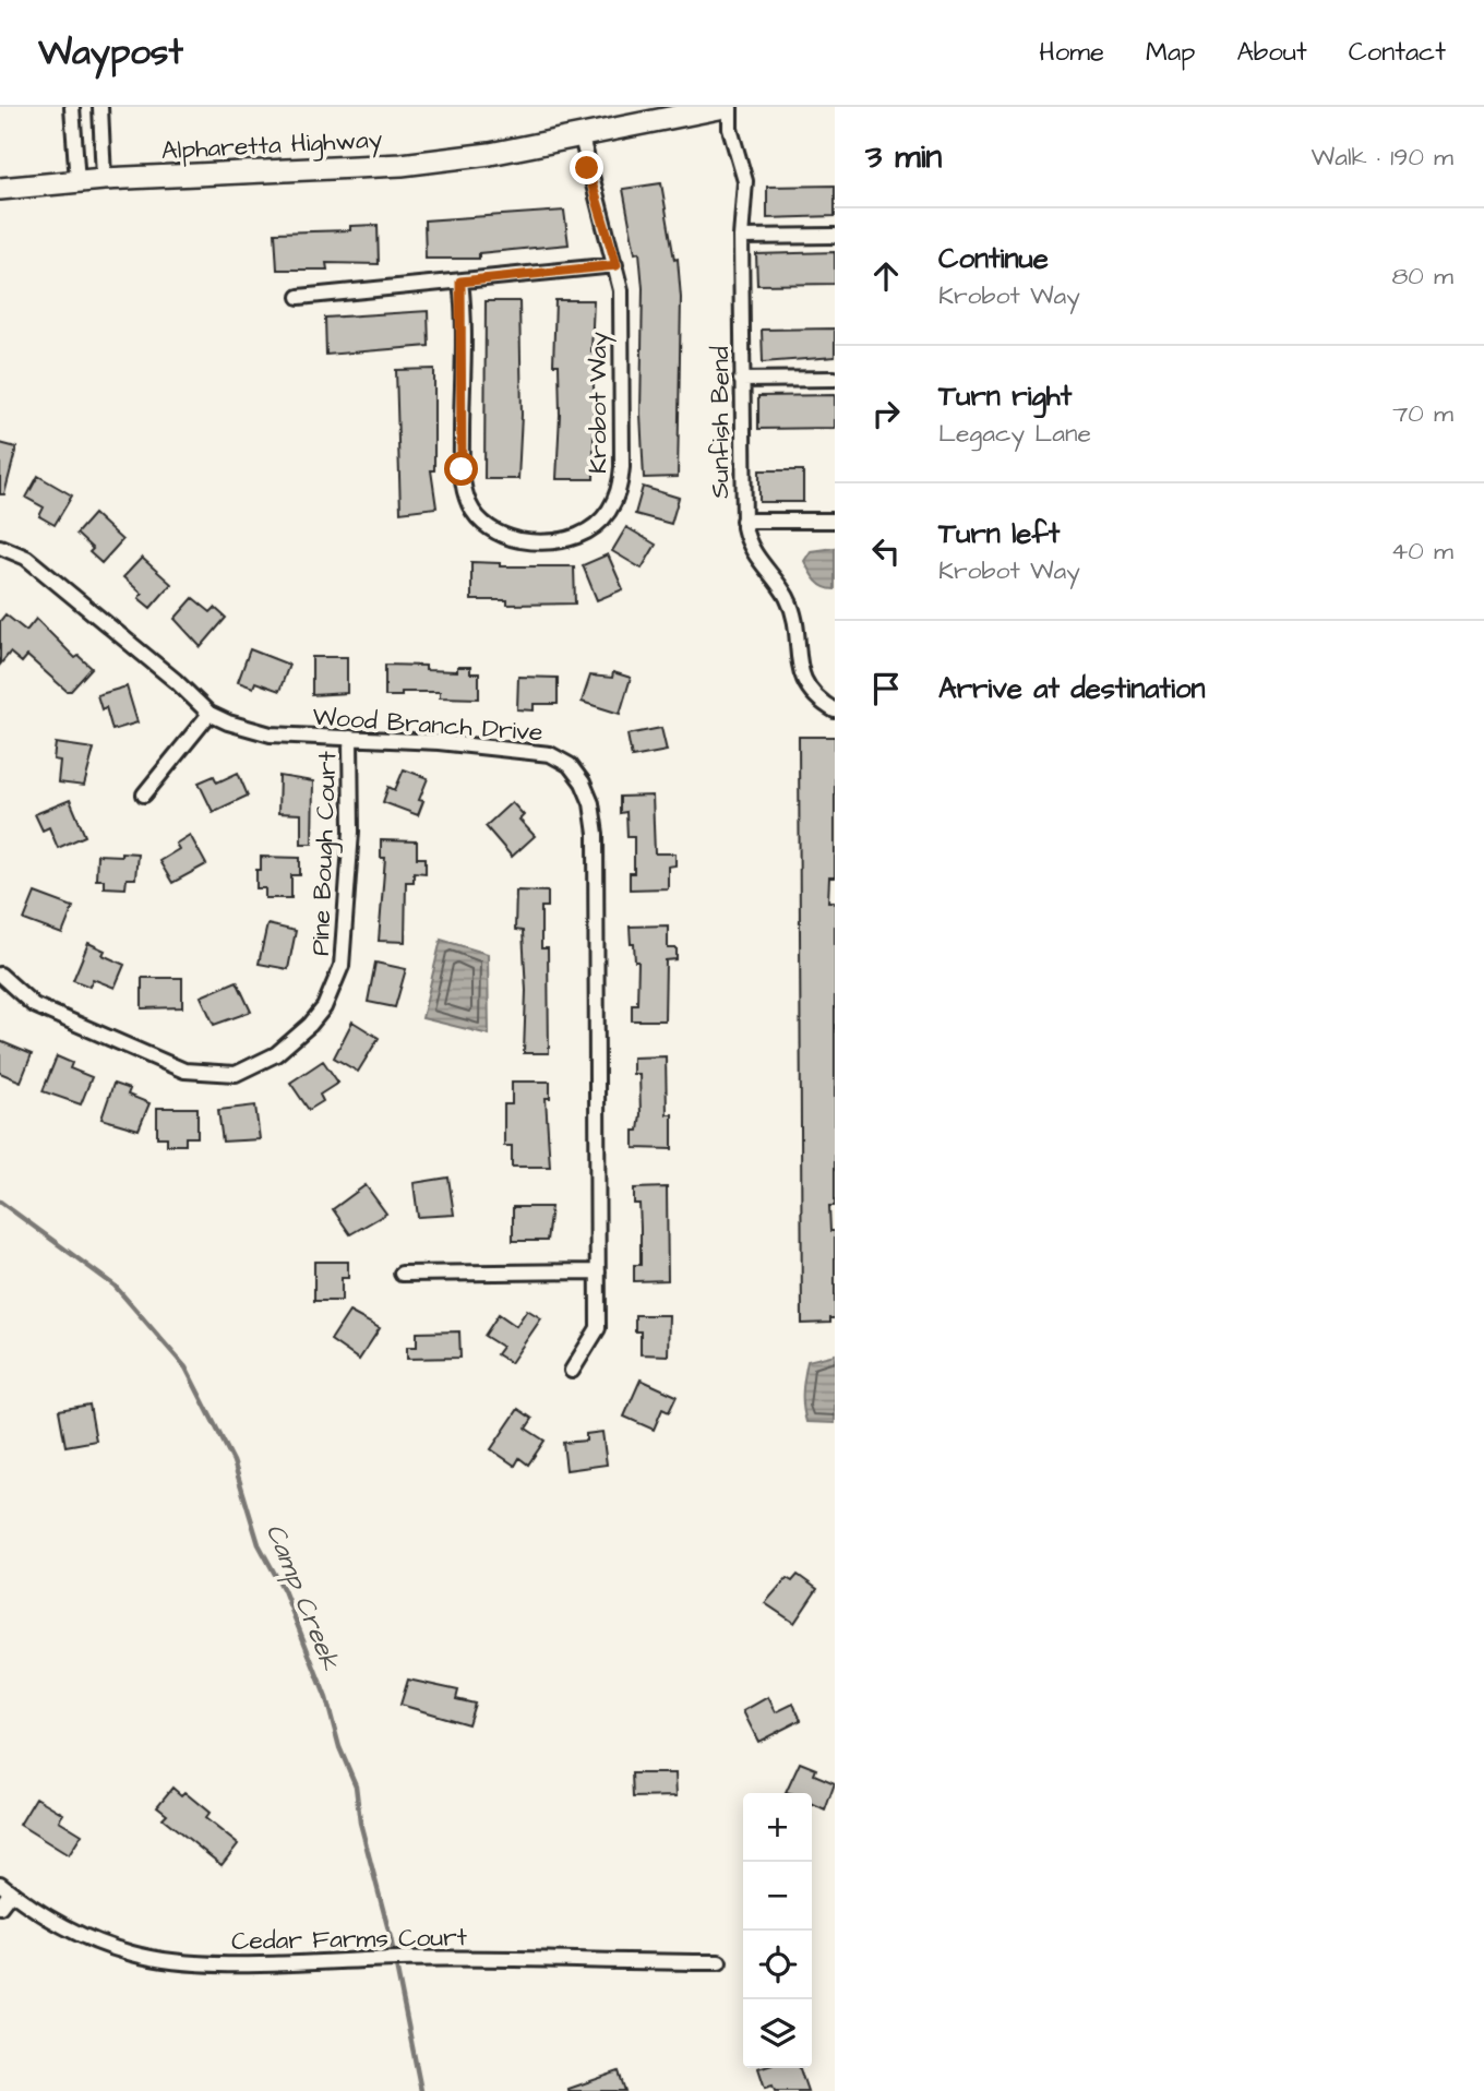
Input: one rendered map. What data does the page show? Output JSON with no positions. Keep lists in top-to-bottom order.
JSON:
{
  "streets": {
    "main road": ["Alpharetta Highway"],
    "street": [
      "Krobot Way",
      "Sunfish Bend",
      "Wood Branch Drive",
      "Pine Bough Court",
      "Cedar Farms Court"
    ]
  },
  "crossings": [
    ["Alpharetta Highway", "Krobot Way"],
    ["Wood Branch Drive", "Pine Bough Court"]
  ],
  "water": ["Camp Creek"],
  "page": {
    "header": "Waypost",
    "nav": [
      "Home",
      "Map",
      "About",
      "Contact"
    ],
    "heading": ["3 min", "Walk · 190 m"],
    "list": [
      ["Continue", "Krobot Way", "80 m"],
      ["Turn right", "Legacy Lane", "70 m"],
      ["Turn left", "Krobot Way", "40 m"],
      "Arrive at destination"
    ],
    "map_buttons": ["+", "−"]
  }
}
